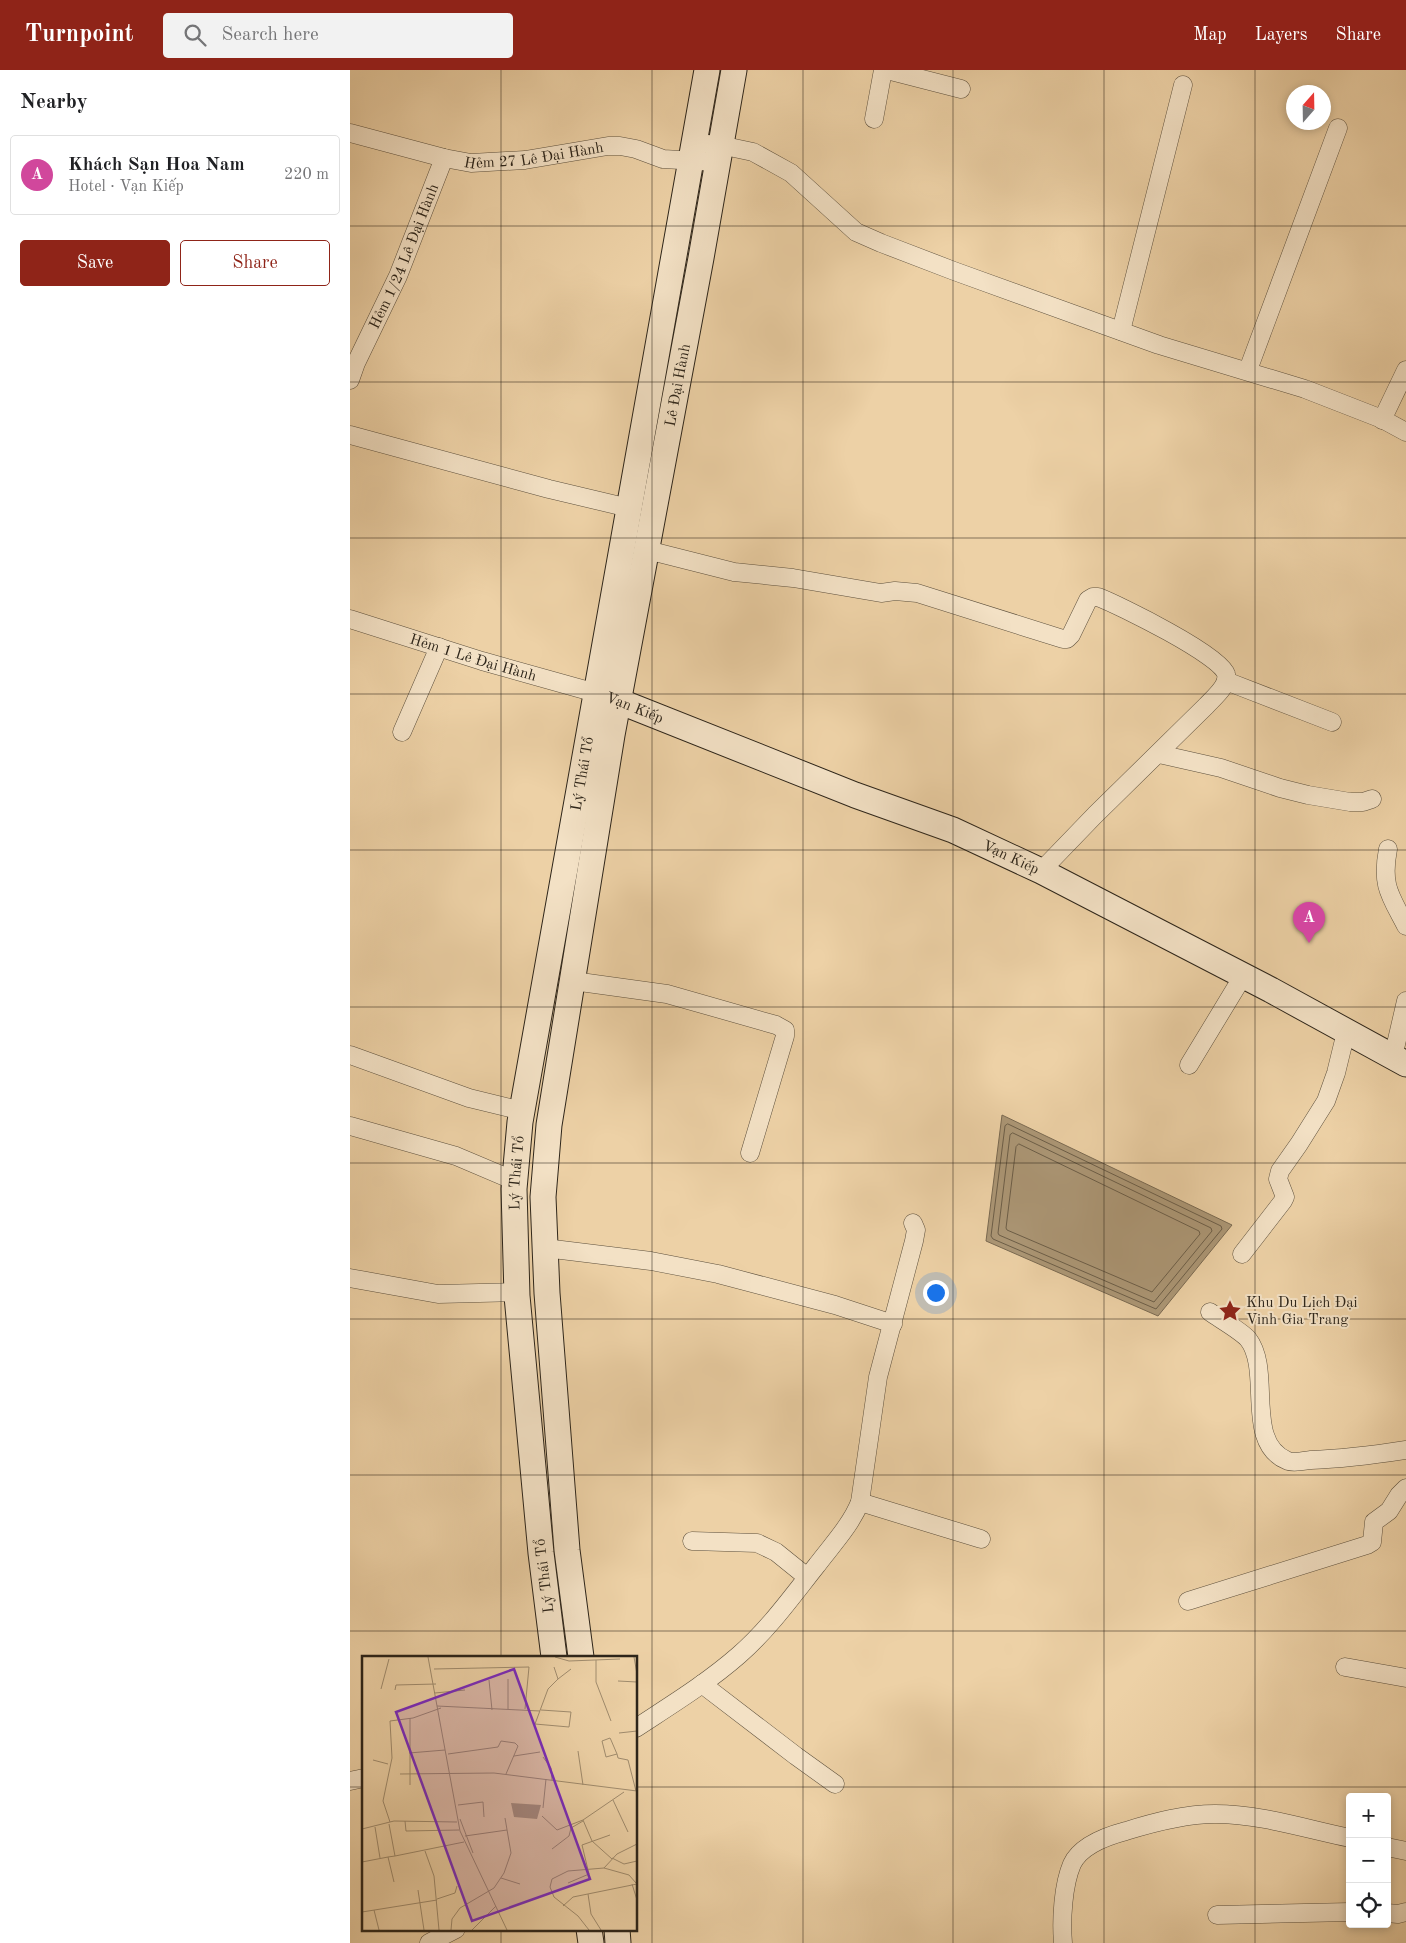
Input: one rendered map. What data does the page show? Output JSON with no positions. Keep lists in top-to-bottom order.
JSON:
{
  "streets": {
    "main road": ["Lê Đại Hành", "Vạn Kiếp", "Lý Thái Tổ"],
    "street": ["Hẻm 27 Lê Đại Hành", "Hẻm 1/24 Lê Đại Hành", "Hẻm 1 Lê Đại Hành"]
  },
  "crossings": [
    ["Hẻm 27 Lê Đại Hành", "Hẻm 1/24 Lê Đại Hành"],
    ["Hẻm 27 Lê Đại Hành", "Lê Đại Hành"],
    ["Lê Đại Hành", "Hẻm 1 Lê Đại Hành"],
    ["Lê Đại Hành", "Vạn Kiếp"],
    ["Lê Đại Hành", "Lý Thái Tổ"],
    ["Hẻm 1 Lê Đại Hành", "Vạn Kiếp"],
    ["Hẻm 1 Lê Đại Hành", "Lý Thái Tổ"],
    ["Vạn Kiếp", "Lý Thái Tổ"]
  ],
  "places": {
    "place": ["Khu Du Lịch Đại Vinh Gia Trang"]
  },
  "north": "top",
  "page": {
    "header": "Turnpoint",
    "search": "Search here",
    "nav": ["Map", "Layers", "Share"],
    "heading": "Nearby",
    "list": [
      {
        "mark": "A",
        "name": "Khách Sạn Hoa Nam",
        "note": "Hotel · Vạn Kiếp",
        "value": "220 m"
      }
    ],
    "buttons": ["Save", "Share"],
    "pins": "A",
    "map_buttons": ["+", "−"]
  }
}
